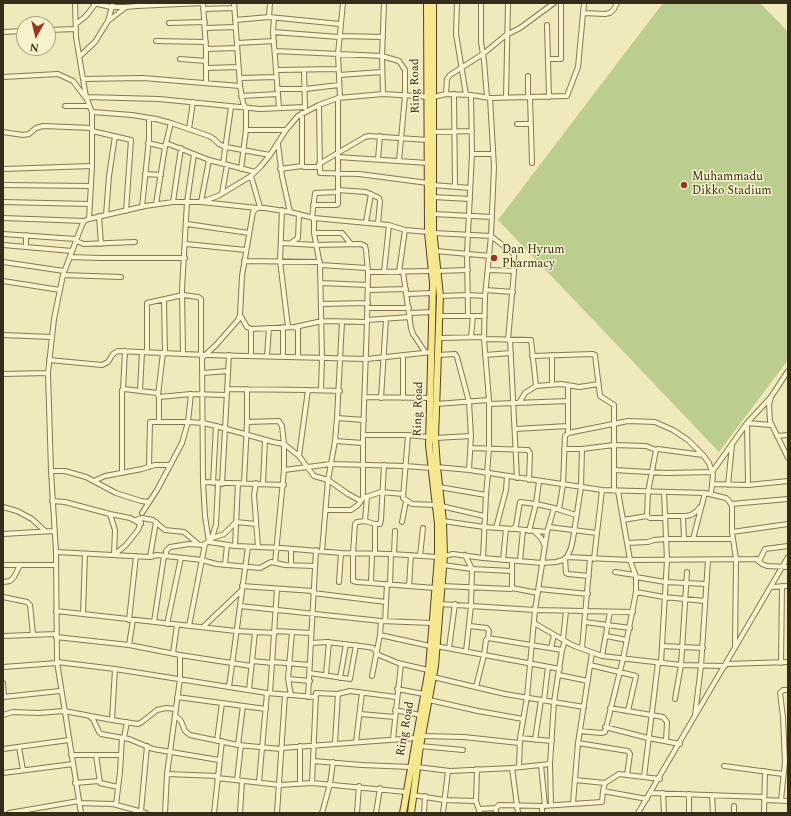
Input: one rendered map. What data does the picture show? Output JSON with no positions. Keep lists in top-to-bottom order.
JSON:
{
  "streets": {
    "main road": ["Ring Road"]
  },
  "places": ["Muhammadu Dikko Stadium", "Dan Hyrum Pharmacy"],
  "north": "bottom"
}
